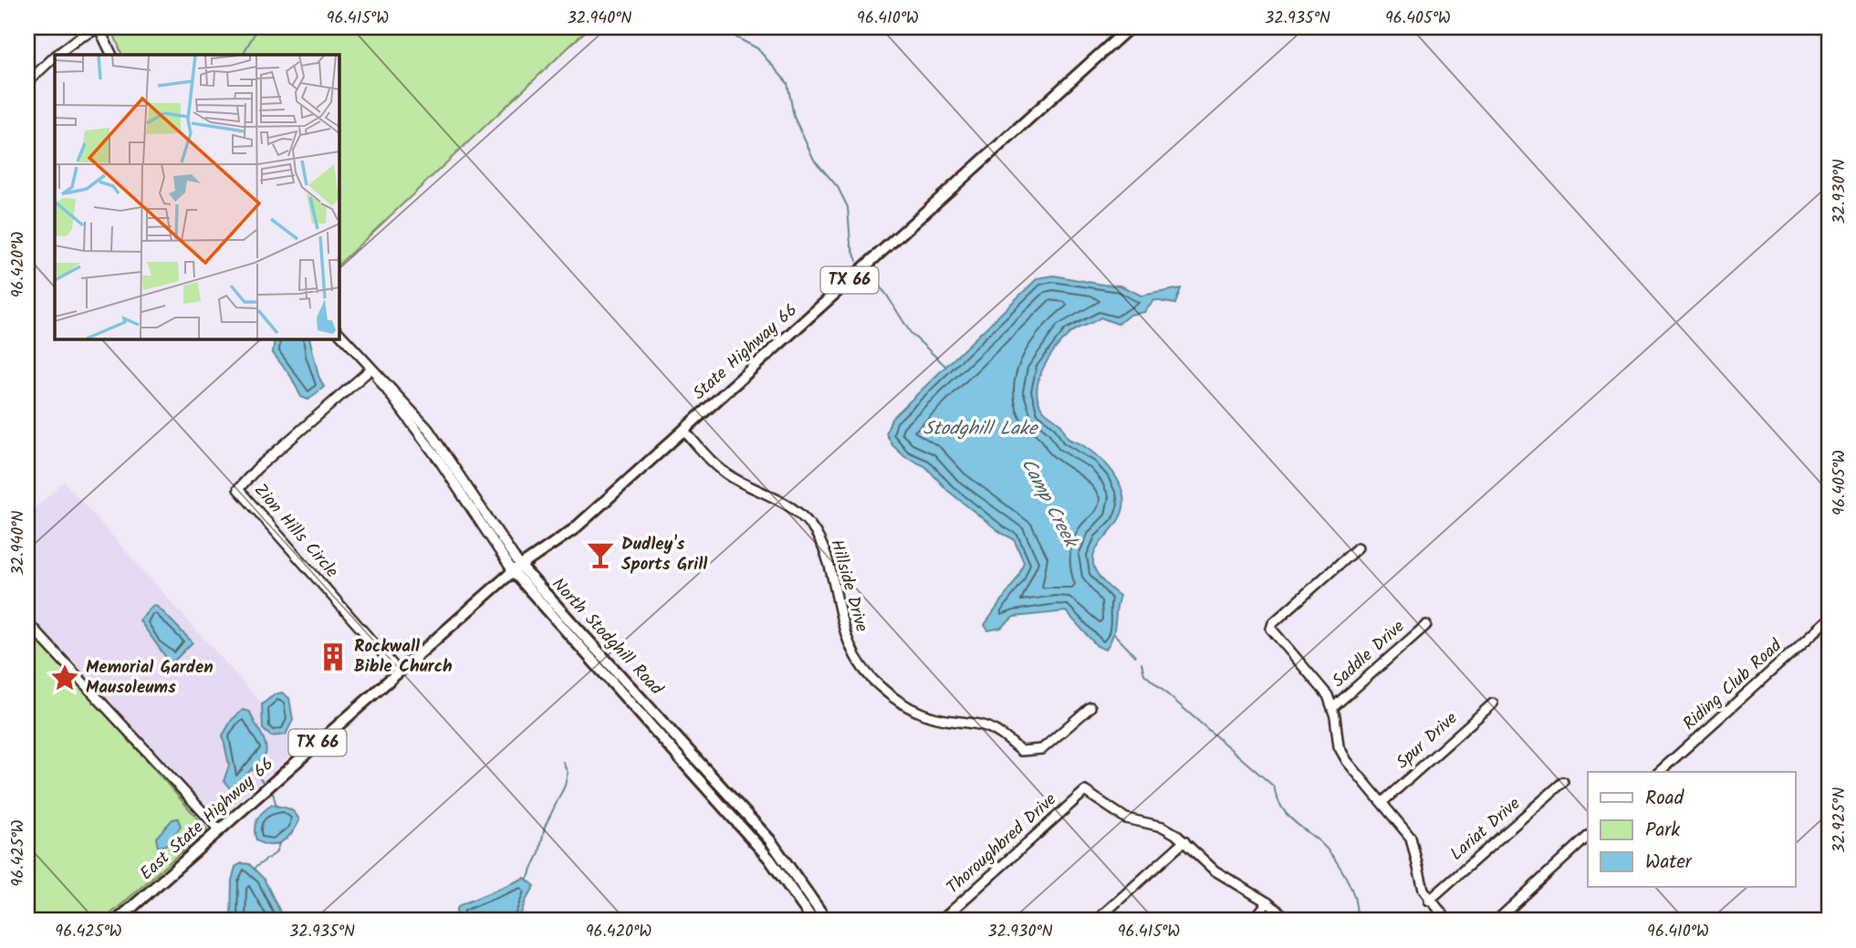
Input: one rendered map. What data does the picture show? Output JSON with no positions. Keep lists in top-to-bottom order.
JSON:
{
  "streets": {
    "main road": [
      "TX 66",
      "State Highway 66",
      "North Stodghill Road",
      "East State Highway 66"
    ],
    "street": [
      "Zion Hills Circle",
      "Hillside Drive",
      "Saddle Drive",
      "Riding Club Road",
      "Spur Drive",
      "Lariat Drive",
      "Thoroughbred Drive"
    ]
  },
  "crossings": [
    ["State Highway 66", "Hillside Drive"],
    ["State Highway 66", "North Stodghill Road"],
    ["State Highway 66", "East State Highway 66"],
    ["Zion Hills Circle", "North Stodghill Road"],
    ["Zion Hills Circle", "East State Highway 66"],
    ["North Stodghill Road", "East State Highway 66"]
  ],
  "water": ["Stodghill Lake", "Camp Creek"],
  "places": {
    "bar": ["Dudley's Sports Grill"],
    "building": ["Rockwall Bible Church"],
    "place": ["Memorial Garden Mausoleums"]
  },
  "legend": ["Road", "Park", "Water"],
  "coordinates": [
    "96.415°W",
    "32.940°N",
    "96.410°W",
    "32.935°N",
    "96.405°W",
    "32.930°N",
    "96.420°W",
    "32.925°N",
    "96.425°W"
  ]
}
